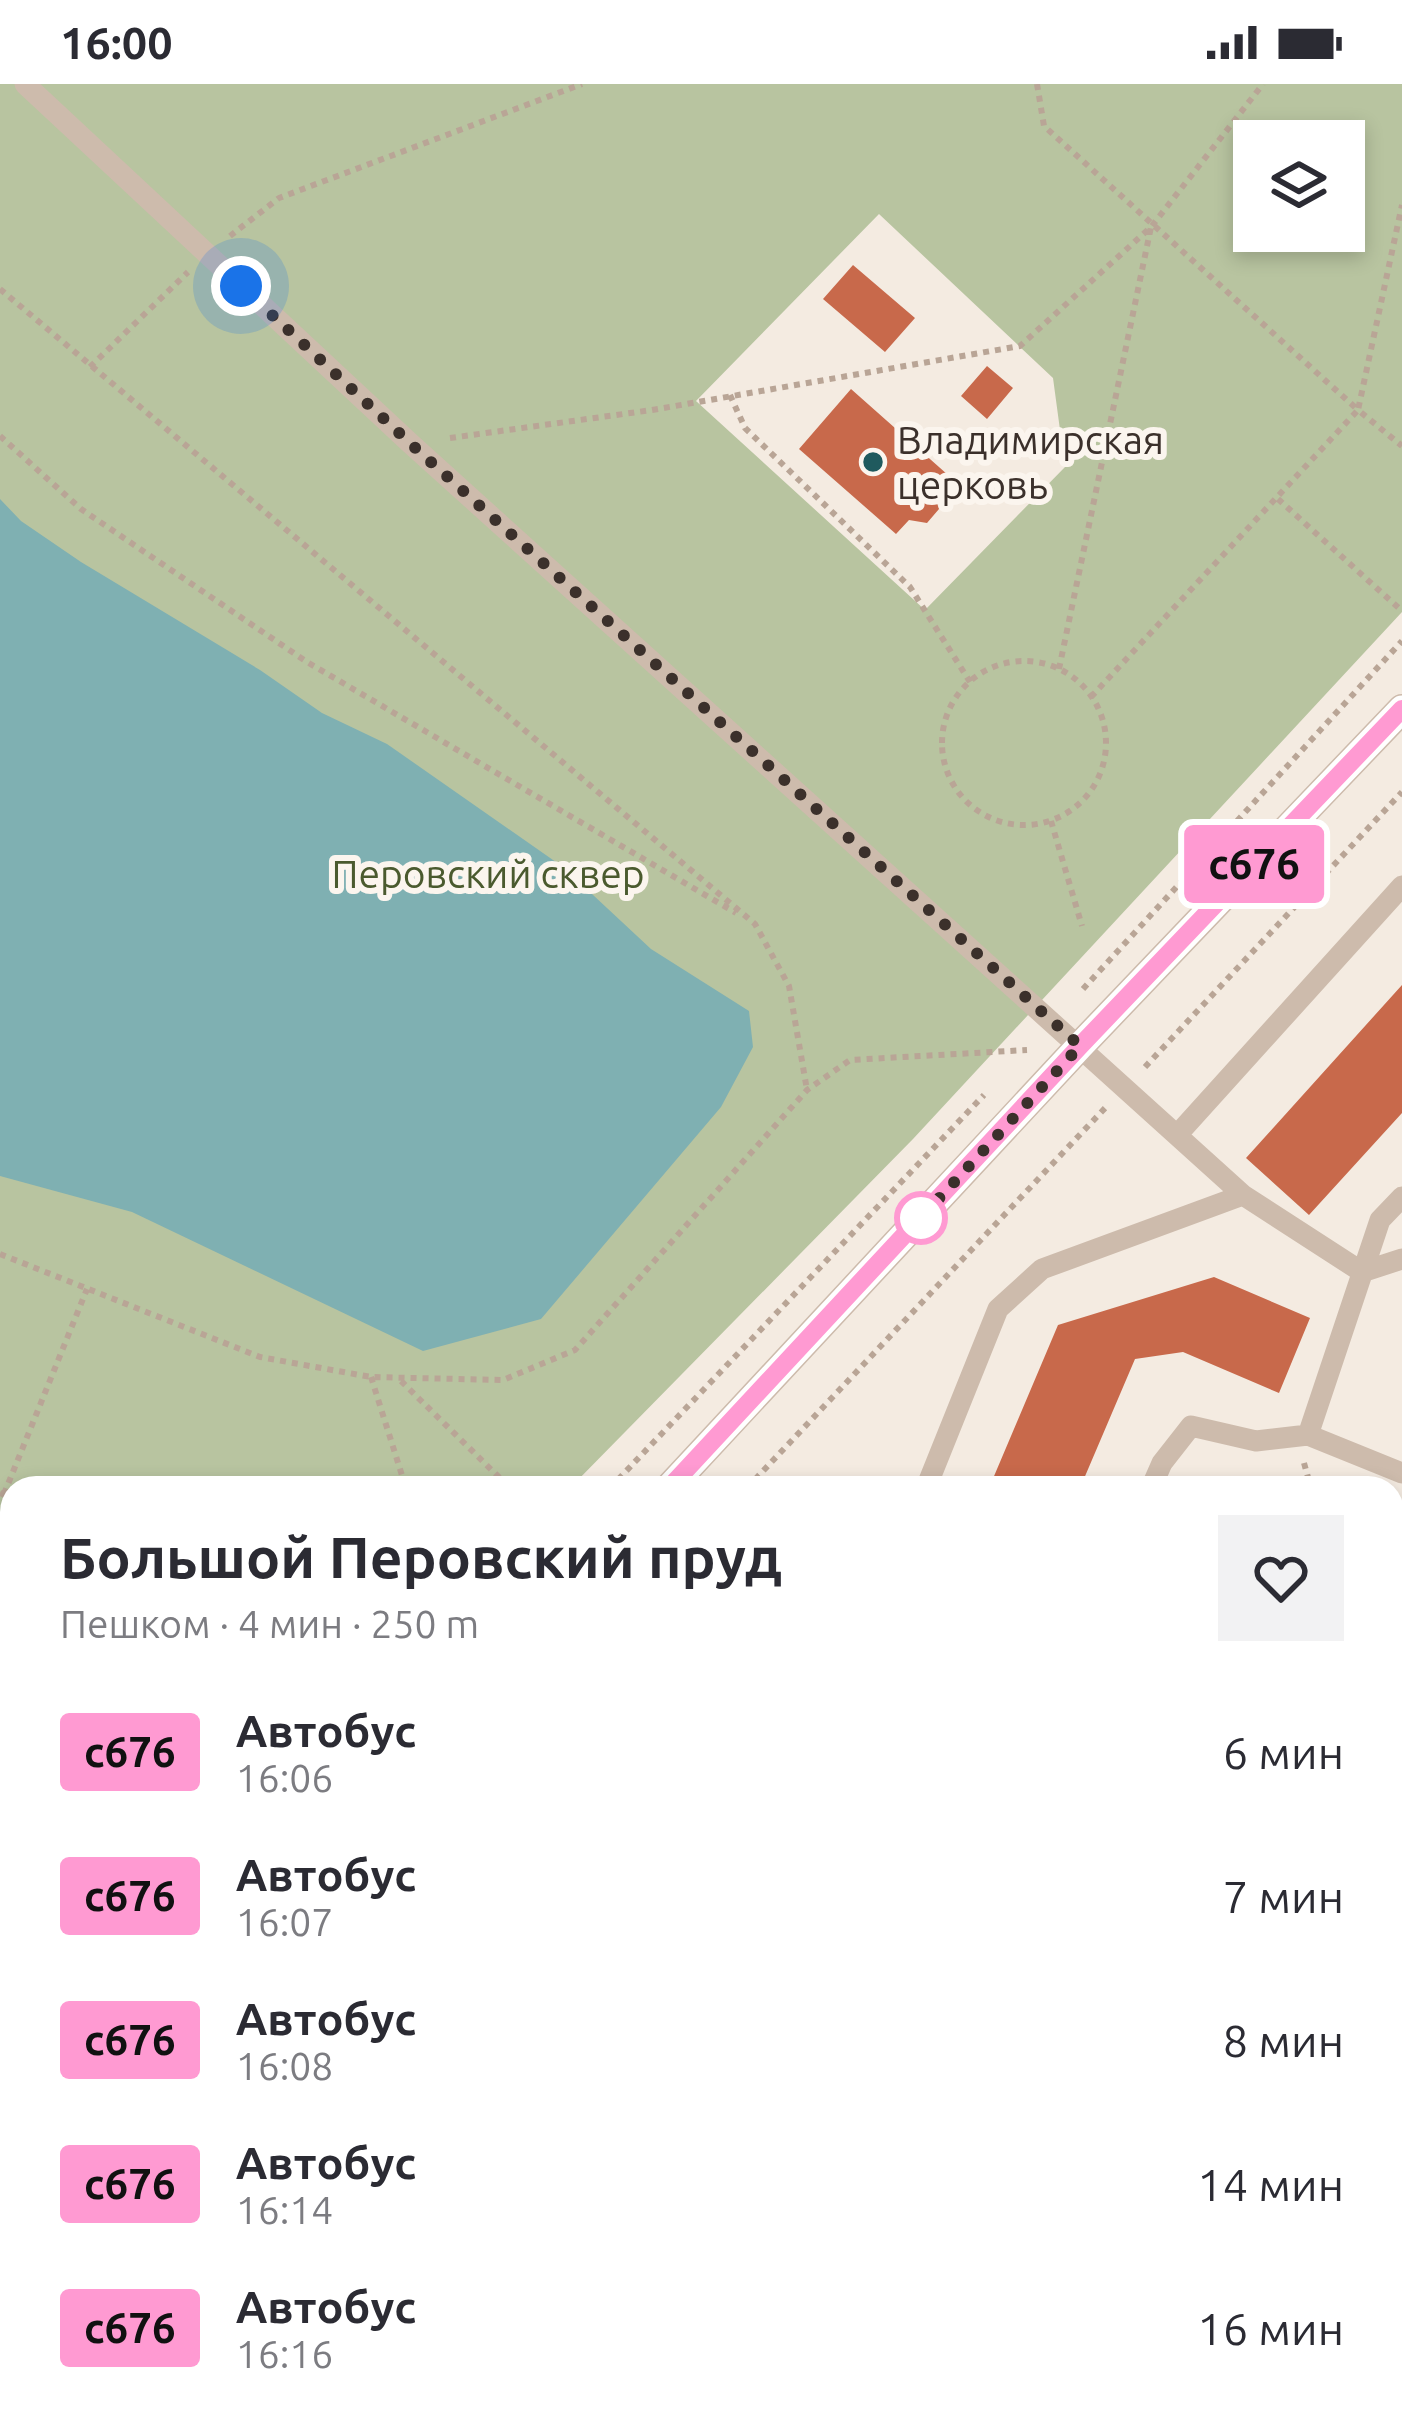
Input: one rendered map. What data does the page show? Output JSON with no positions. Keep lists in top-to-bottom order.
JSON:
{
  "parks": ["Перовский сквер"],
  "places": ["Владимирская церковь"],
  "lines": ["bus line с676"],
  "page": {
    "status": "16:00",
    "on_map": "с676",
    "heading": ["Большой Перовский пруд", "Пешком · 4 мин · 250 m"],
    "list": [
      {
        "mark": "с676",
        "name": "Автобус",
        "note": "16:06",
        "value": "6 мин"
      },
      {
        "mark": "с676",
        "name": "Автобус",
        "note": "16:07",
        "value": "7 мин"
      },
      {
        "mark": "с676",
        "name": "Автобус",
        "note": "16:08",
        "value": "8 мин"
      },
      {
        "mark": "с676",
        "name": "Автобус",
        "note": "16:14",
        "value": "14 мин"
      },
      {
        "mark": "с676",
        "name": "Автобус",
        "note": "16:16",
        "value": "16 мин"
      }
    ]
  }
}
